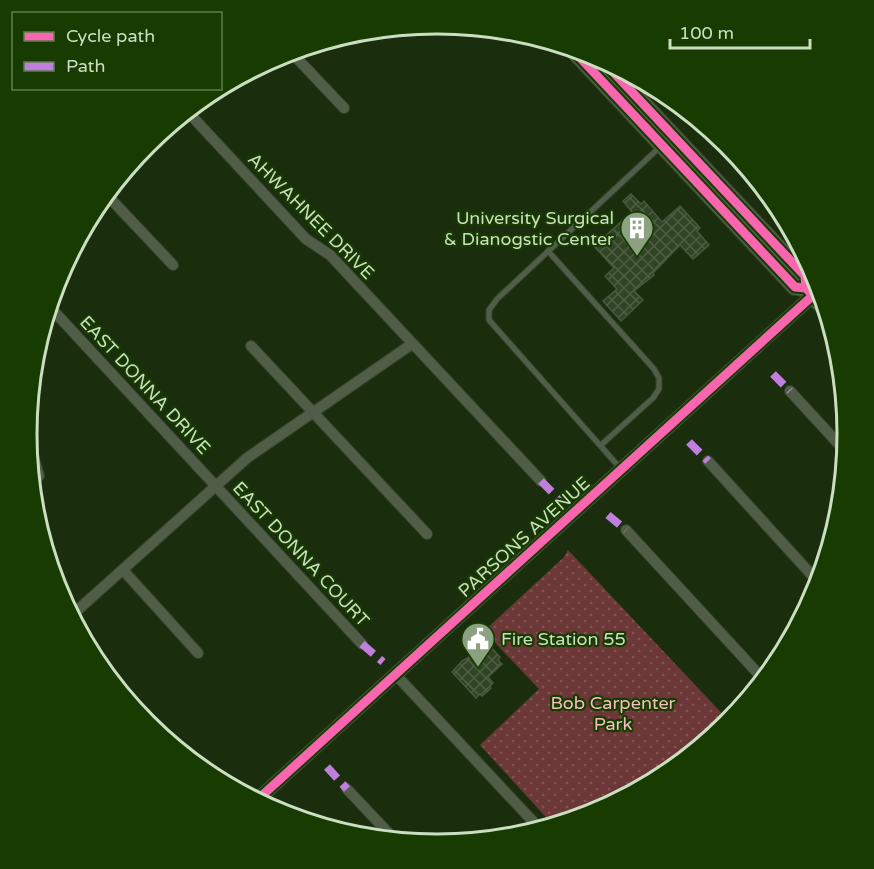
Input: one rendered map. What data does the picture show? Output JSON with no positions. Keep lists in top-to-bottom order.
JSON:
{
  "streets": {
    "street": [
      "AHWAHNEE DRIVE",
      "EAST DONNA DRIVE",
      "PARSONS AVENUE",
      "EAST DONNA COURT"
    ]
  },
  "crossings": [
    ["EAST DONNA DRIVE", "EAST DONNA COURT"]
  ],
  "parks": ["Bob Carpenter Park"],
  "places": {
    "building": ["University Surgical & Dianogstic Center"],
    "public building": ["Fire Station 55"]
  },
  "legend": ["Cycle path", "Path"],
  "scale_bar": "100 m"
}
